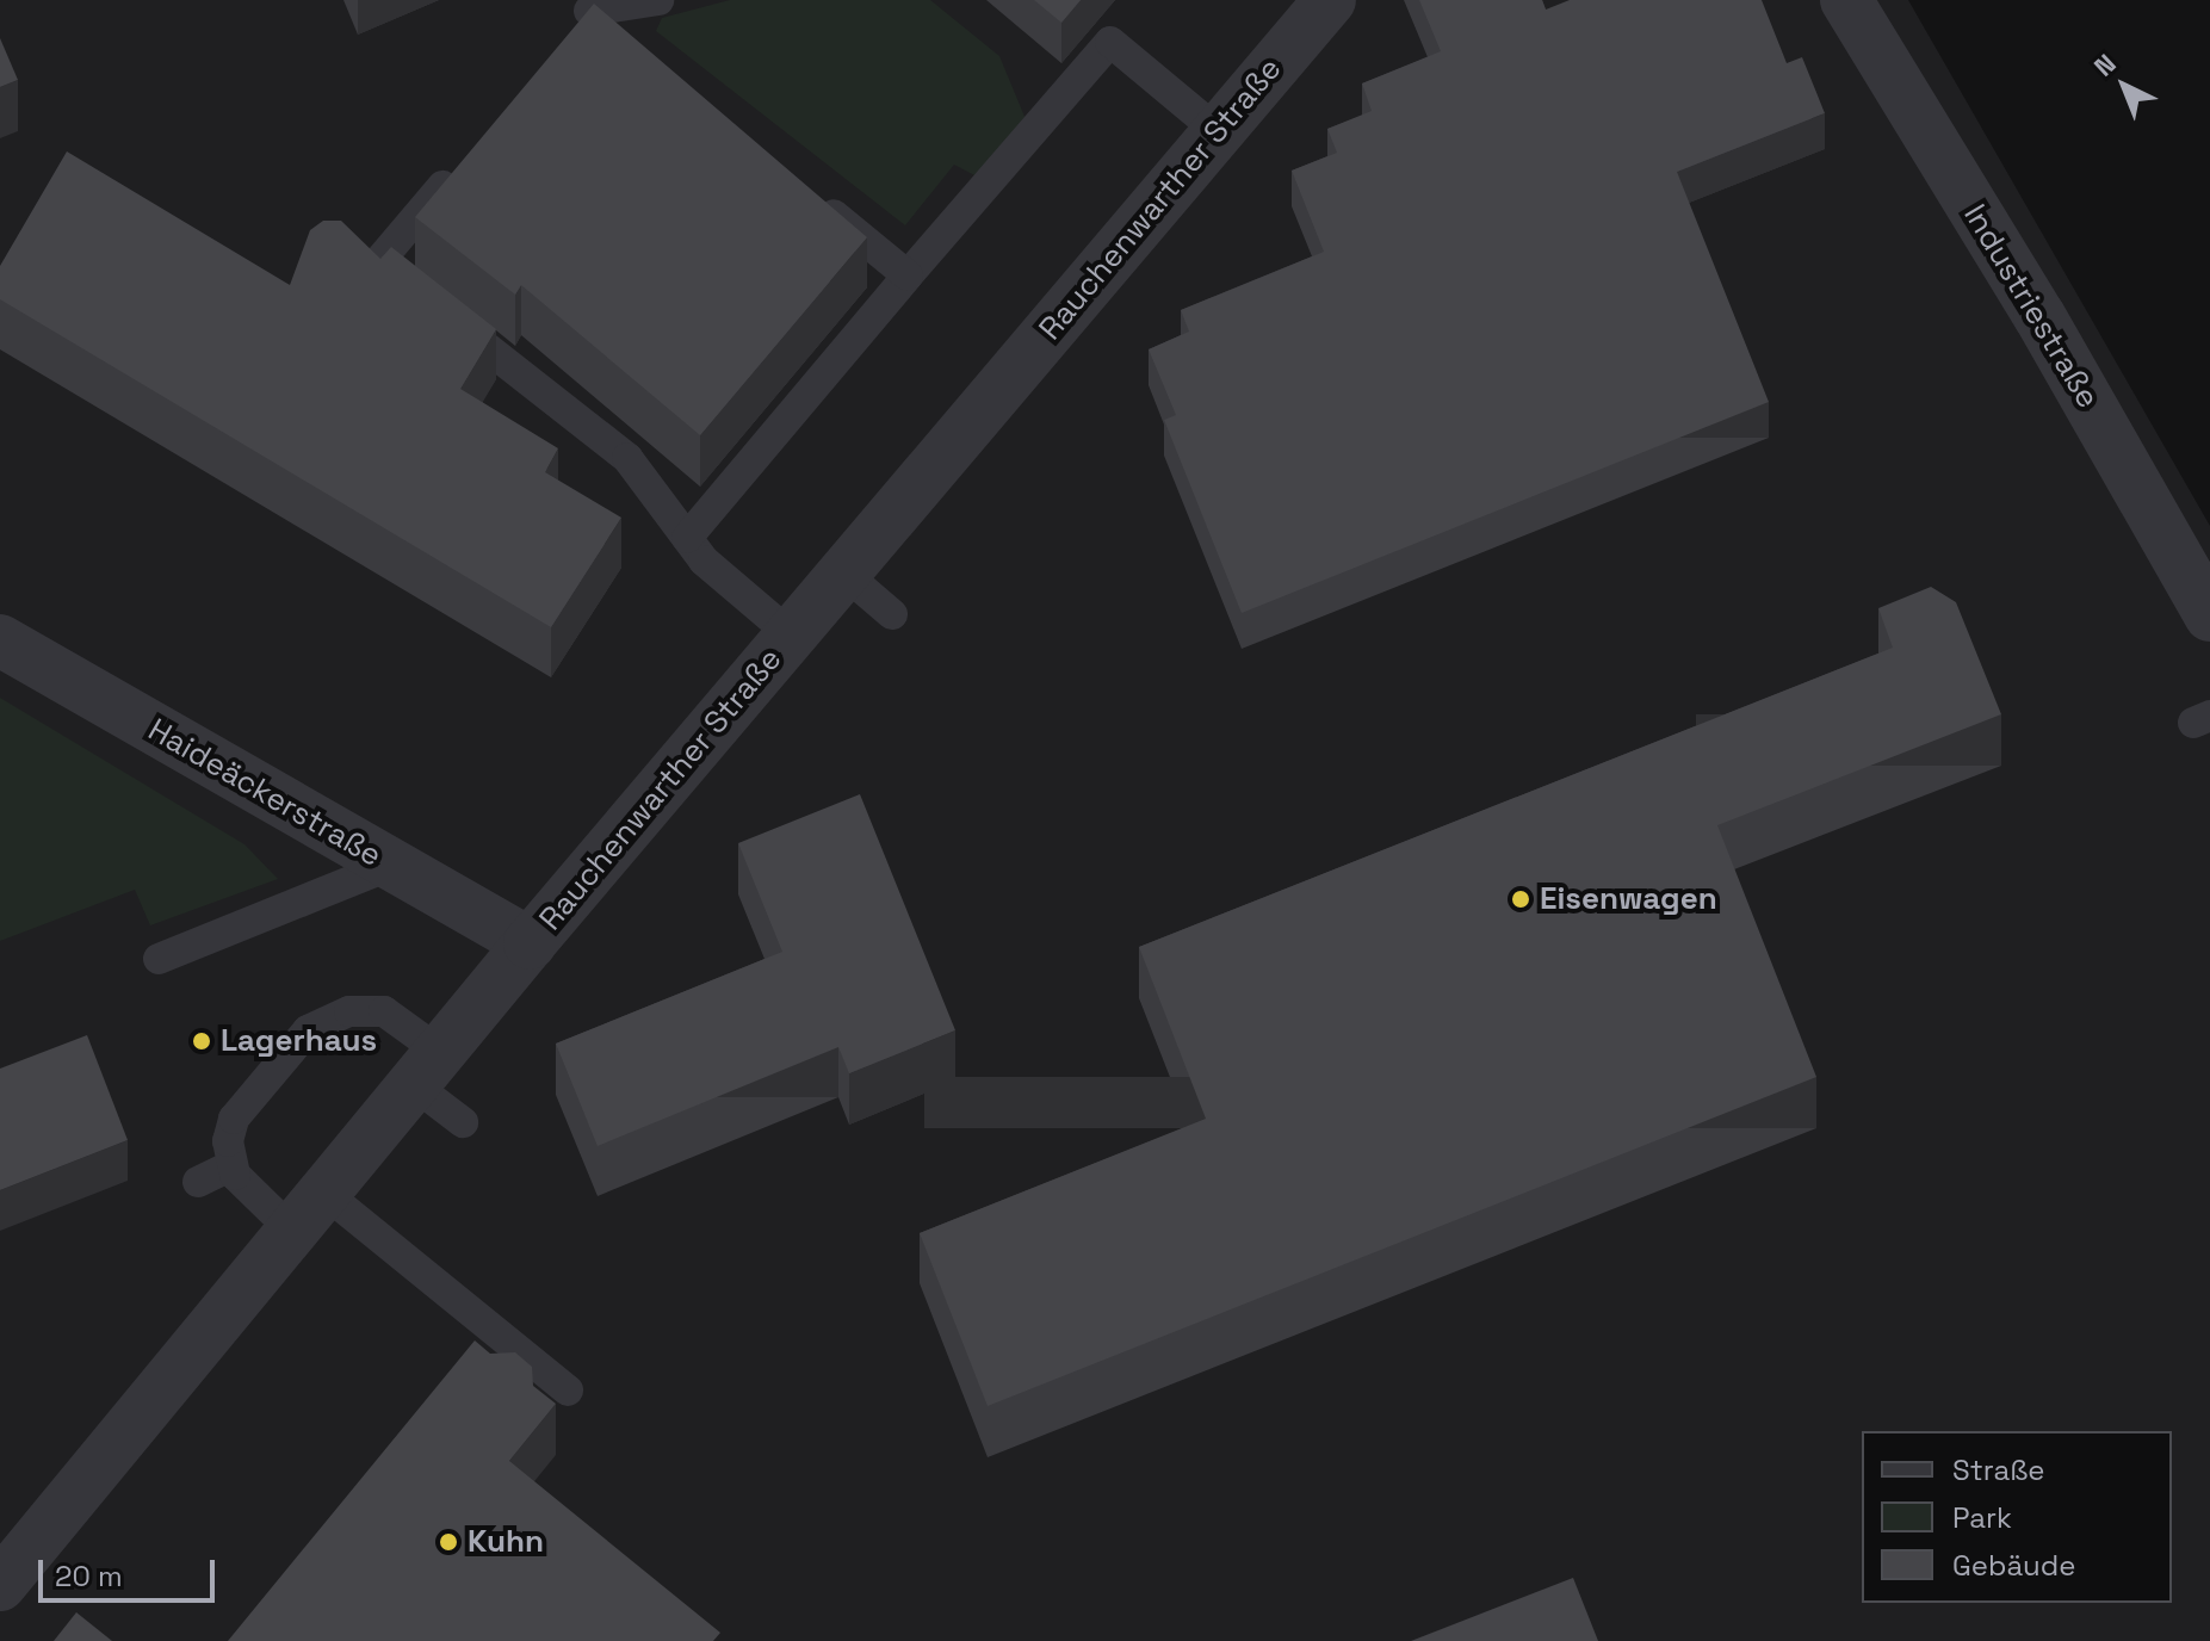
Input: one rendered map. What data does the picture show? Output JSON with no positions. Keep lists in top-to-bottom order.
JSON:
{
  "streets": {
    "street": ["Rauchenwarther Straße", "Industriestraße", "Haideäckerstraße"]
  },
  "crossings": [
    ["Rauchenwarther Straße", "Haideäckerstraße"]
  ],
  "places": ["Eisenwagen", "Lagerhaus", "Kuhn"],
  "legend": ["Straße", "Park", "Gebäude"],
  "scale_bar": "20 m",
  "north": "top left"
}
